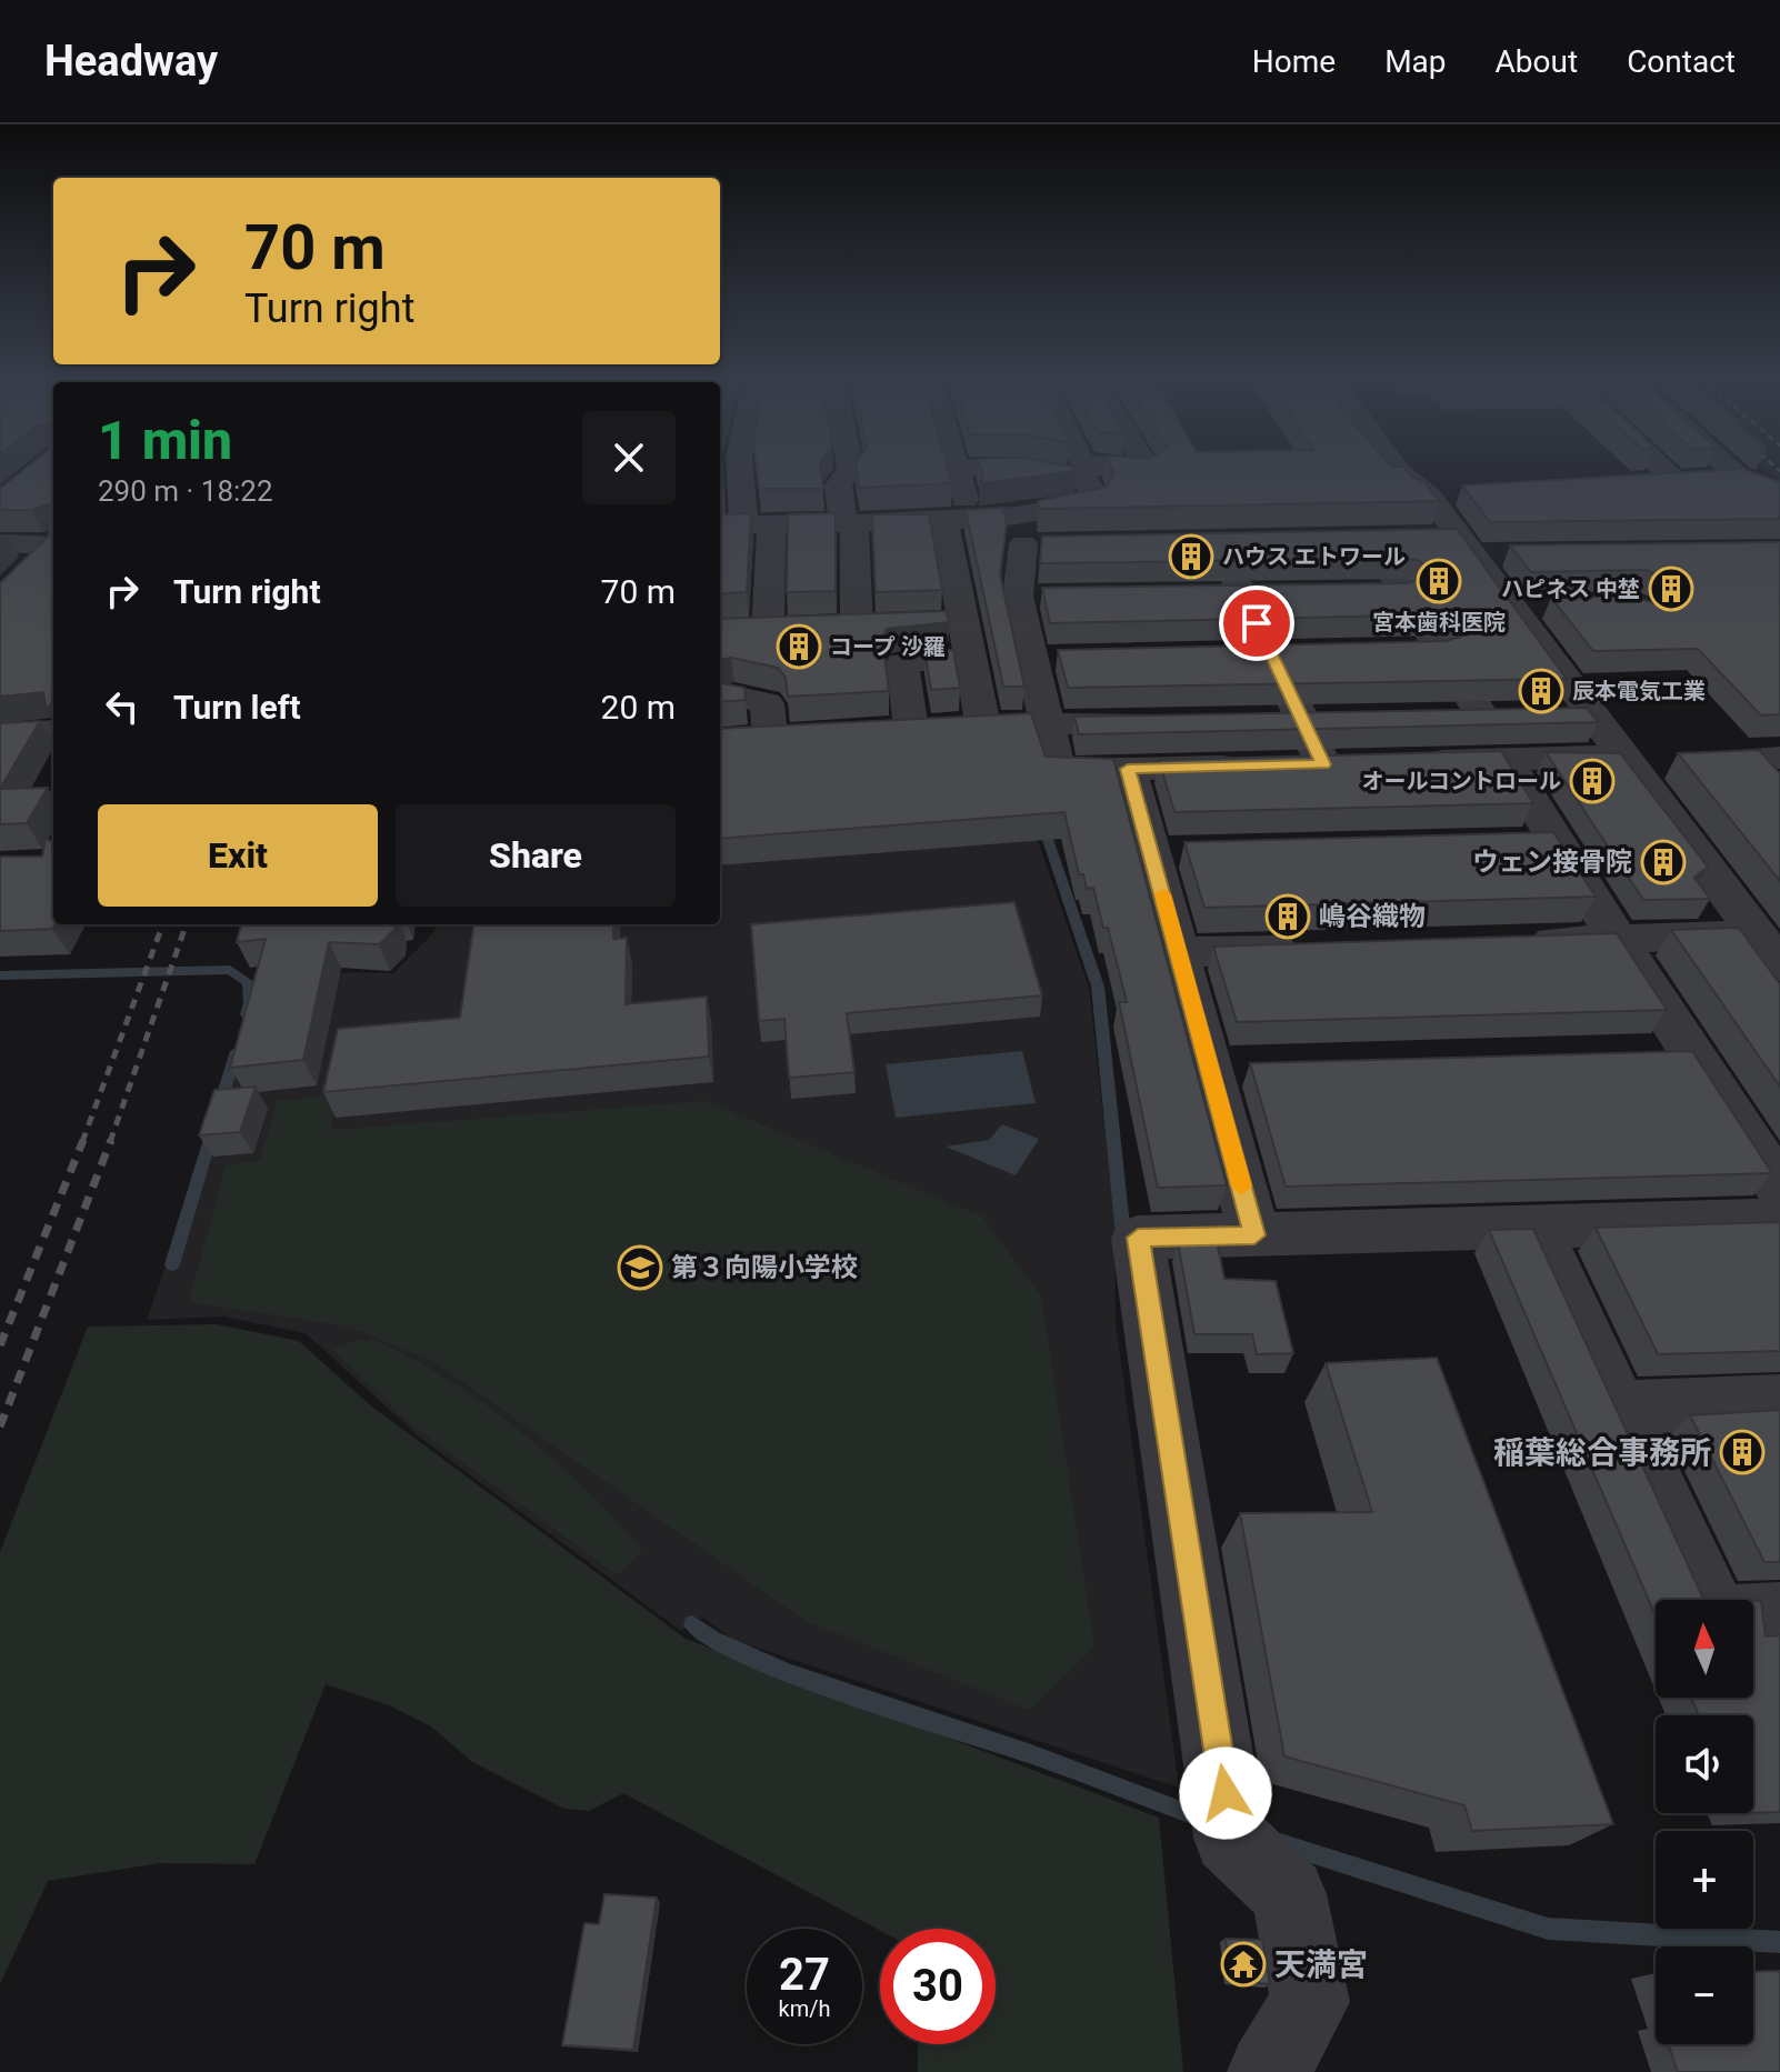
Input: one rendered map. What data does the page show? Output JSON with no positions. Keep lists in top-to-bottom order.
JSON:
{
  "places": {
    "building": [
      "ハウス エトワール",
      "宮本歯科医院",
      "ハピネス 中埜",
      "コープ 沙羅",
      "辰本電気工業",
      "オールコントロール",
      "ウェン接骨院",
      "嶋谷織物",
      "稲葉総合事務所"
    ],
    "school or university": ["第３向陽小学校"],
    "temple": ["天満宮"]
  },
  "north": "top",
  "page": {
    "header": "Headway",
    "nav": [
      "Home",
      "Map",
      "About",
      "Contact"
    ],
    "turn": ["70 m", "Turn right"],
    "heading": ["1 min", "290 m · 18:22"],
    "list": [
      {
        "name": "Turn right",
        "value": "70 m"
      },
      {
        "name": "Turn left",
        "value": "20 m"
      }
    ],
    "buttons": ["Exit", "Share"],
    "map_buttons": ["+", "−"],
    "speed": "27 km/h",
    "limit": "30"
  }
}
